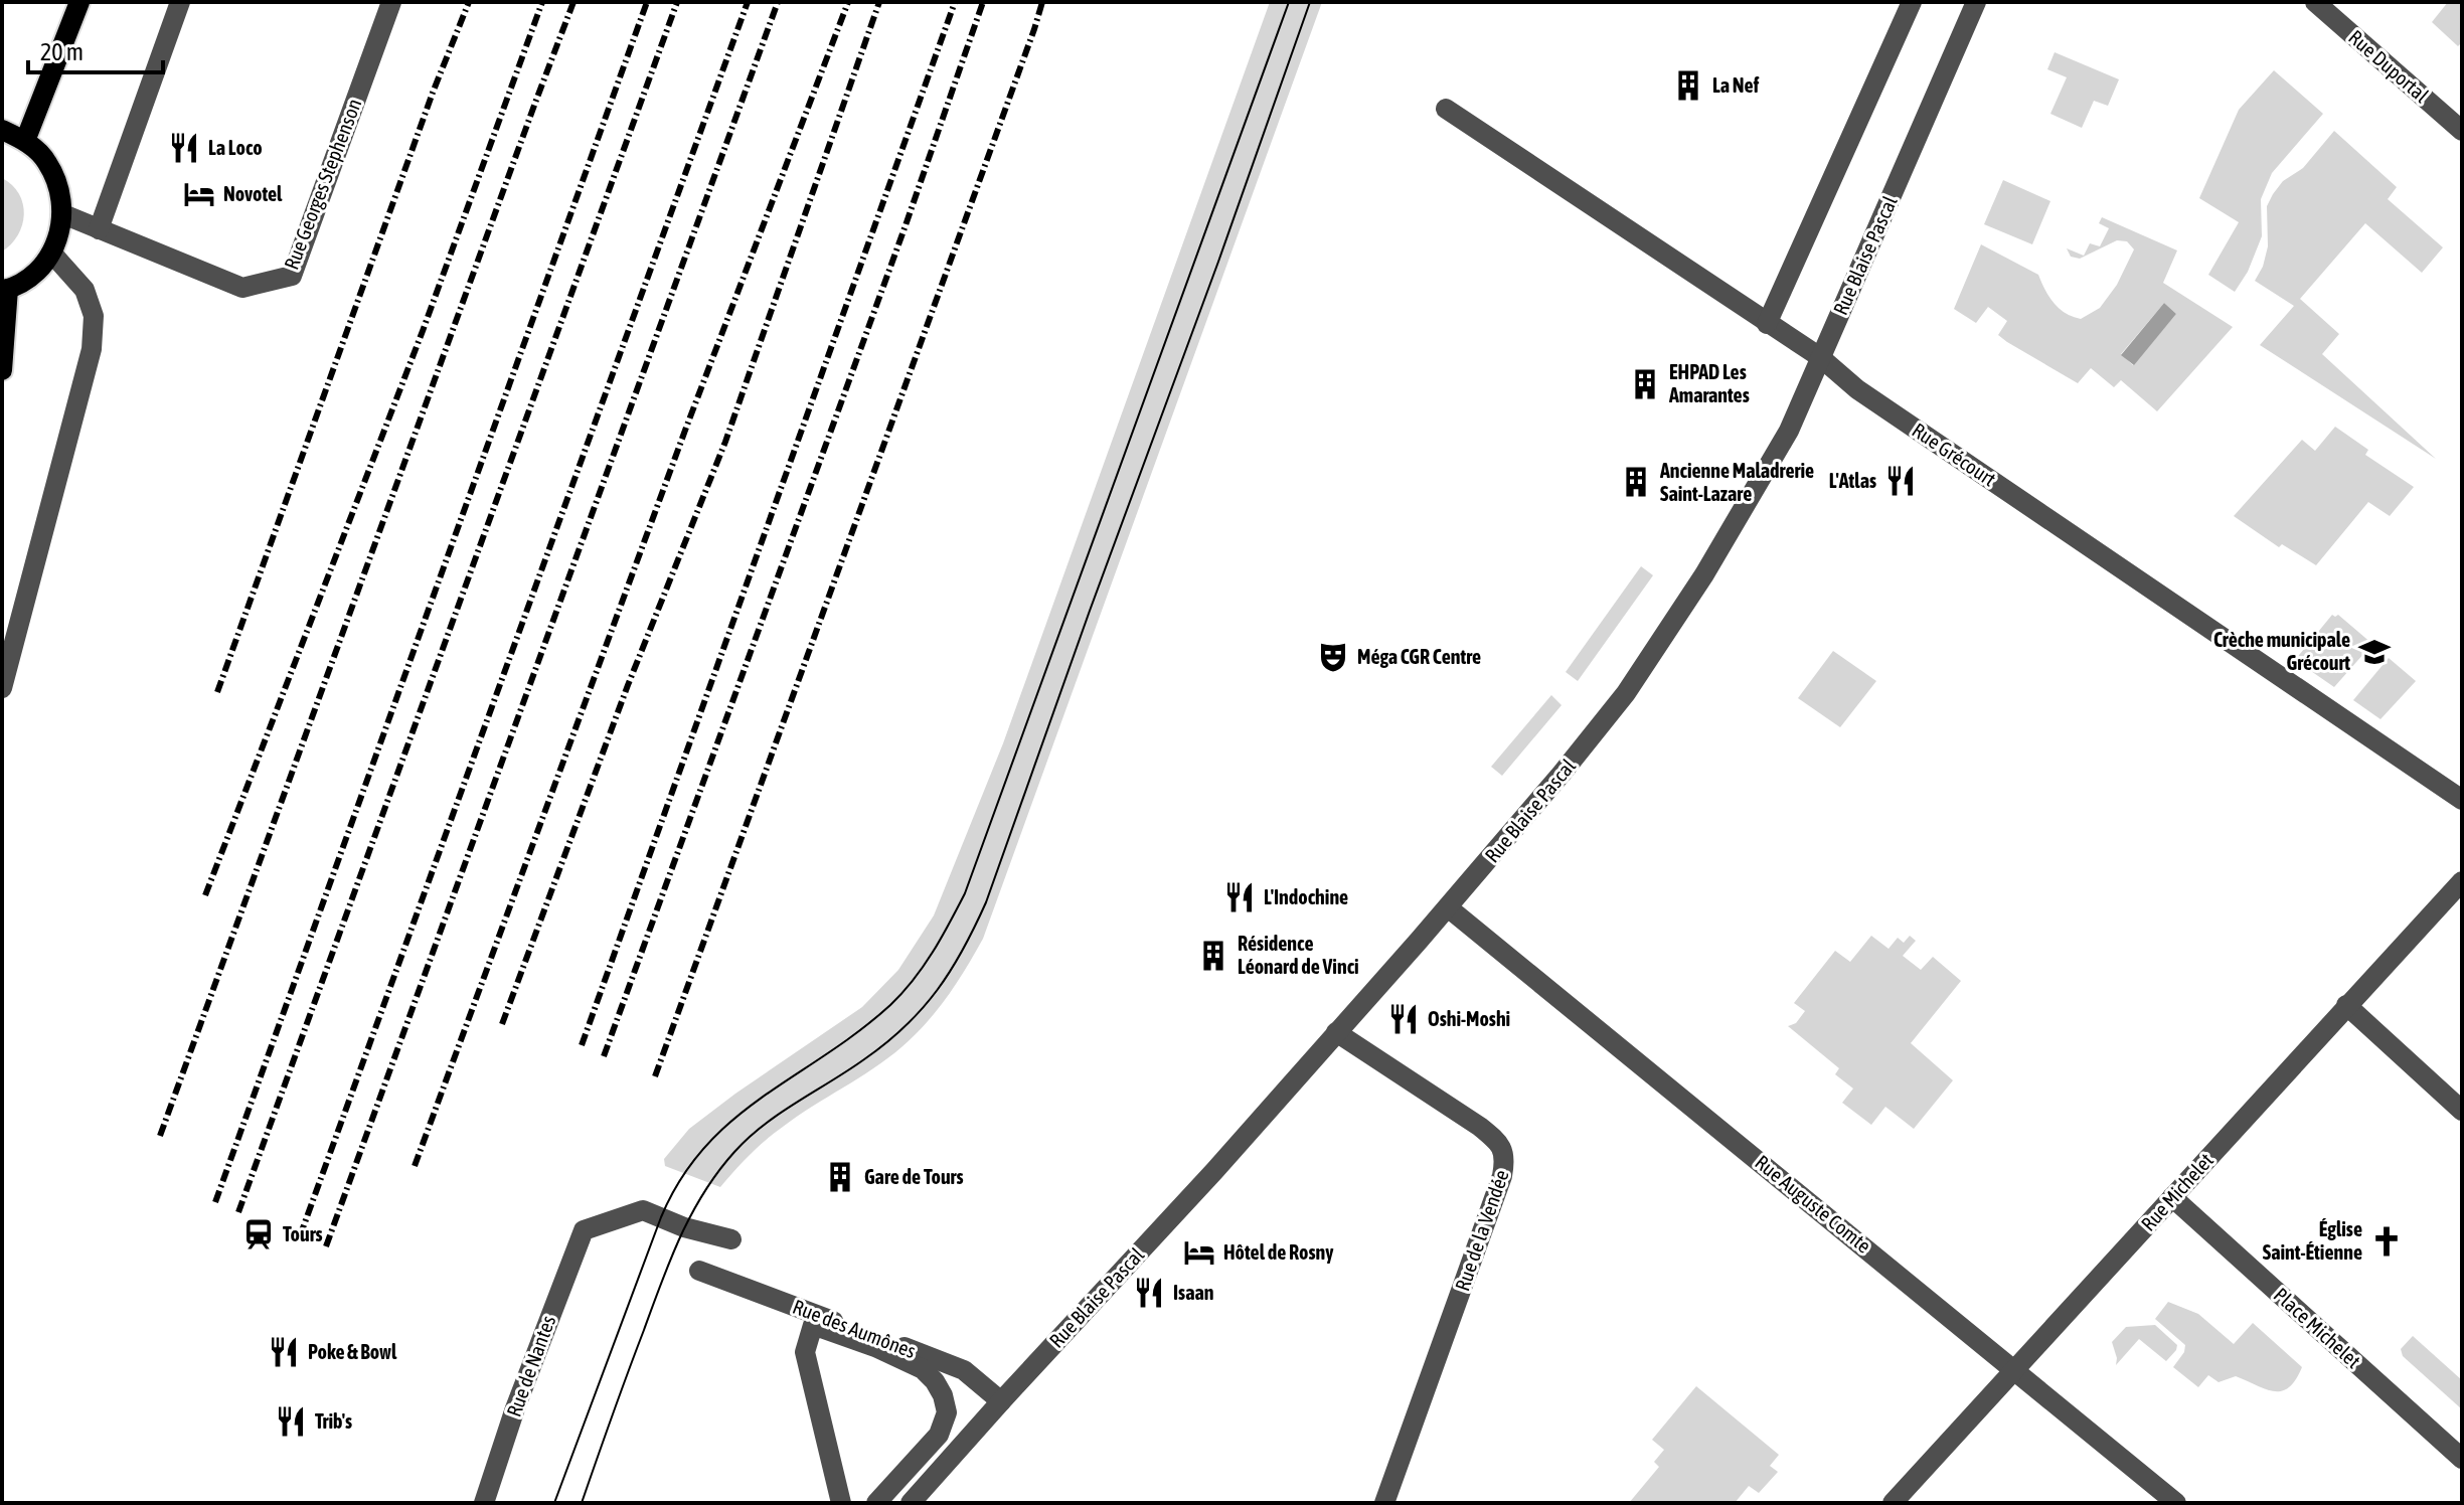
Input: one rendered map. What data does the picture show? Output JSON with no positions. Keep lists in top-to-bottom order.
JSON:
{
  "streets": {
    "street": [
      "Rue Duportal",
      "Rue Georges Stephenson",
      "Rue Blaise Pascal",
      "Rue Grécourt",
      "Rue Michelet",
      "Rue Auguste Comte",
      "Rue de la Vendée",
      "Place Michelet",
      "Rue des Aumônes",
      "Rue de Nantes"
    ]
  },
  "crossings": [
    ["Rue Blaise Pascal", "Rue Grécourt"],
    ["Rue Blaise Pascal", "Rue Auguste Comte"],
    ["Rue Blaise Pascal", "Rue de la Vendée"],
    ["Rue Blaise Pascal", "Rue des Aumônes"],
    ["Rue Michelet", "Rue Auguste Comte"],
    ["Rue Michelet", "Place Michelet"]
  ],
  "places": {
    "building": [
      "La Nef",
      "EHPAD Les Amarantes",
      "Ancienne Maladrerie Saint-Lazare",
      "Résidence Léonard de Vinci",
      "Gare de Tours"
    ],
    "restaurant": [
      "La Loco",
      "L'Atlas",
      "L'Indochine",
      "Oshi-Moshi",
      "Isaan",
      "Poke & Bowl",
      "Trib's"
    ],
    "hotel": ["Novotel", "Hôtel de Rosny"],
    "school or university": ["Crèche municipale Grécourt"],
    "theatre": ["Méga CGR Centre"],
    "station": ["Tours"],
    "church": ["Église Saint-Étienne"]
  },
  "scale_bar": "20 m"
}
